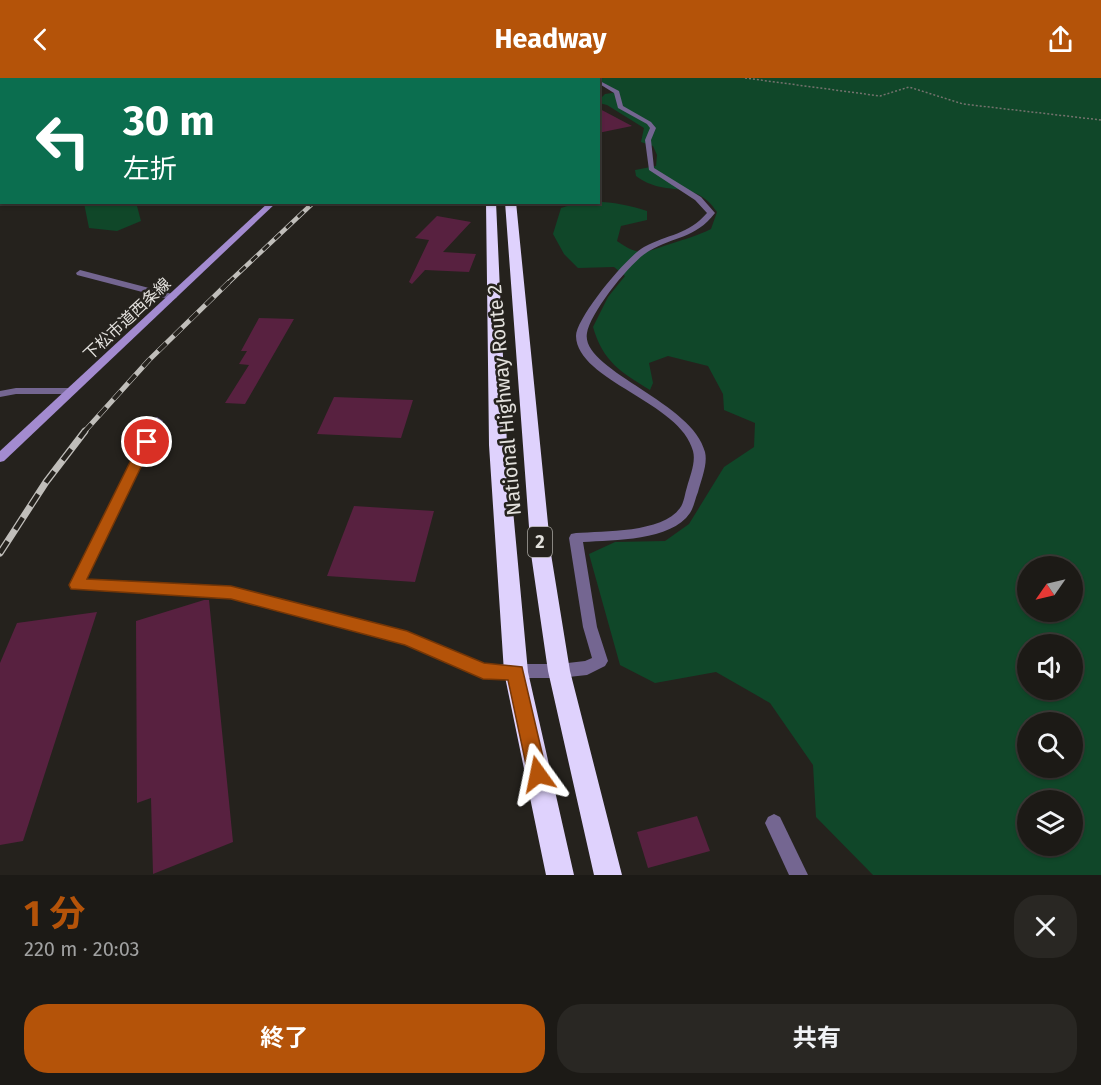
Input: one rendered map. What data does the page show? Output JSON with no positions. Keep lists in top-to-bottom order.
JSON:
{
  "streets": {
    "highway": ["National Highway Route 2", "2"],
    "street": ["下松市道西条線"]
  },
  "north": "bottom left",
  "page": {
    "header": "Headway",
    "turn": ["30 m", "左折"],
    "heading": ["1 分", "220 m · 20:03"],
    "buttons": ["終了", "共有"]
  }
}
